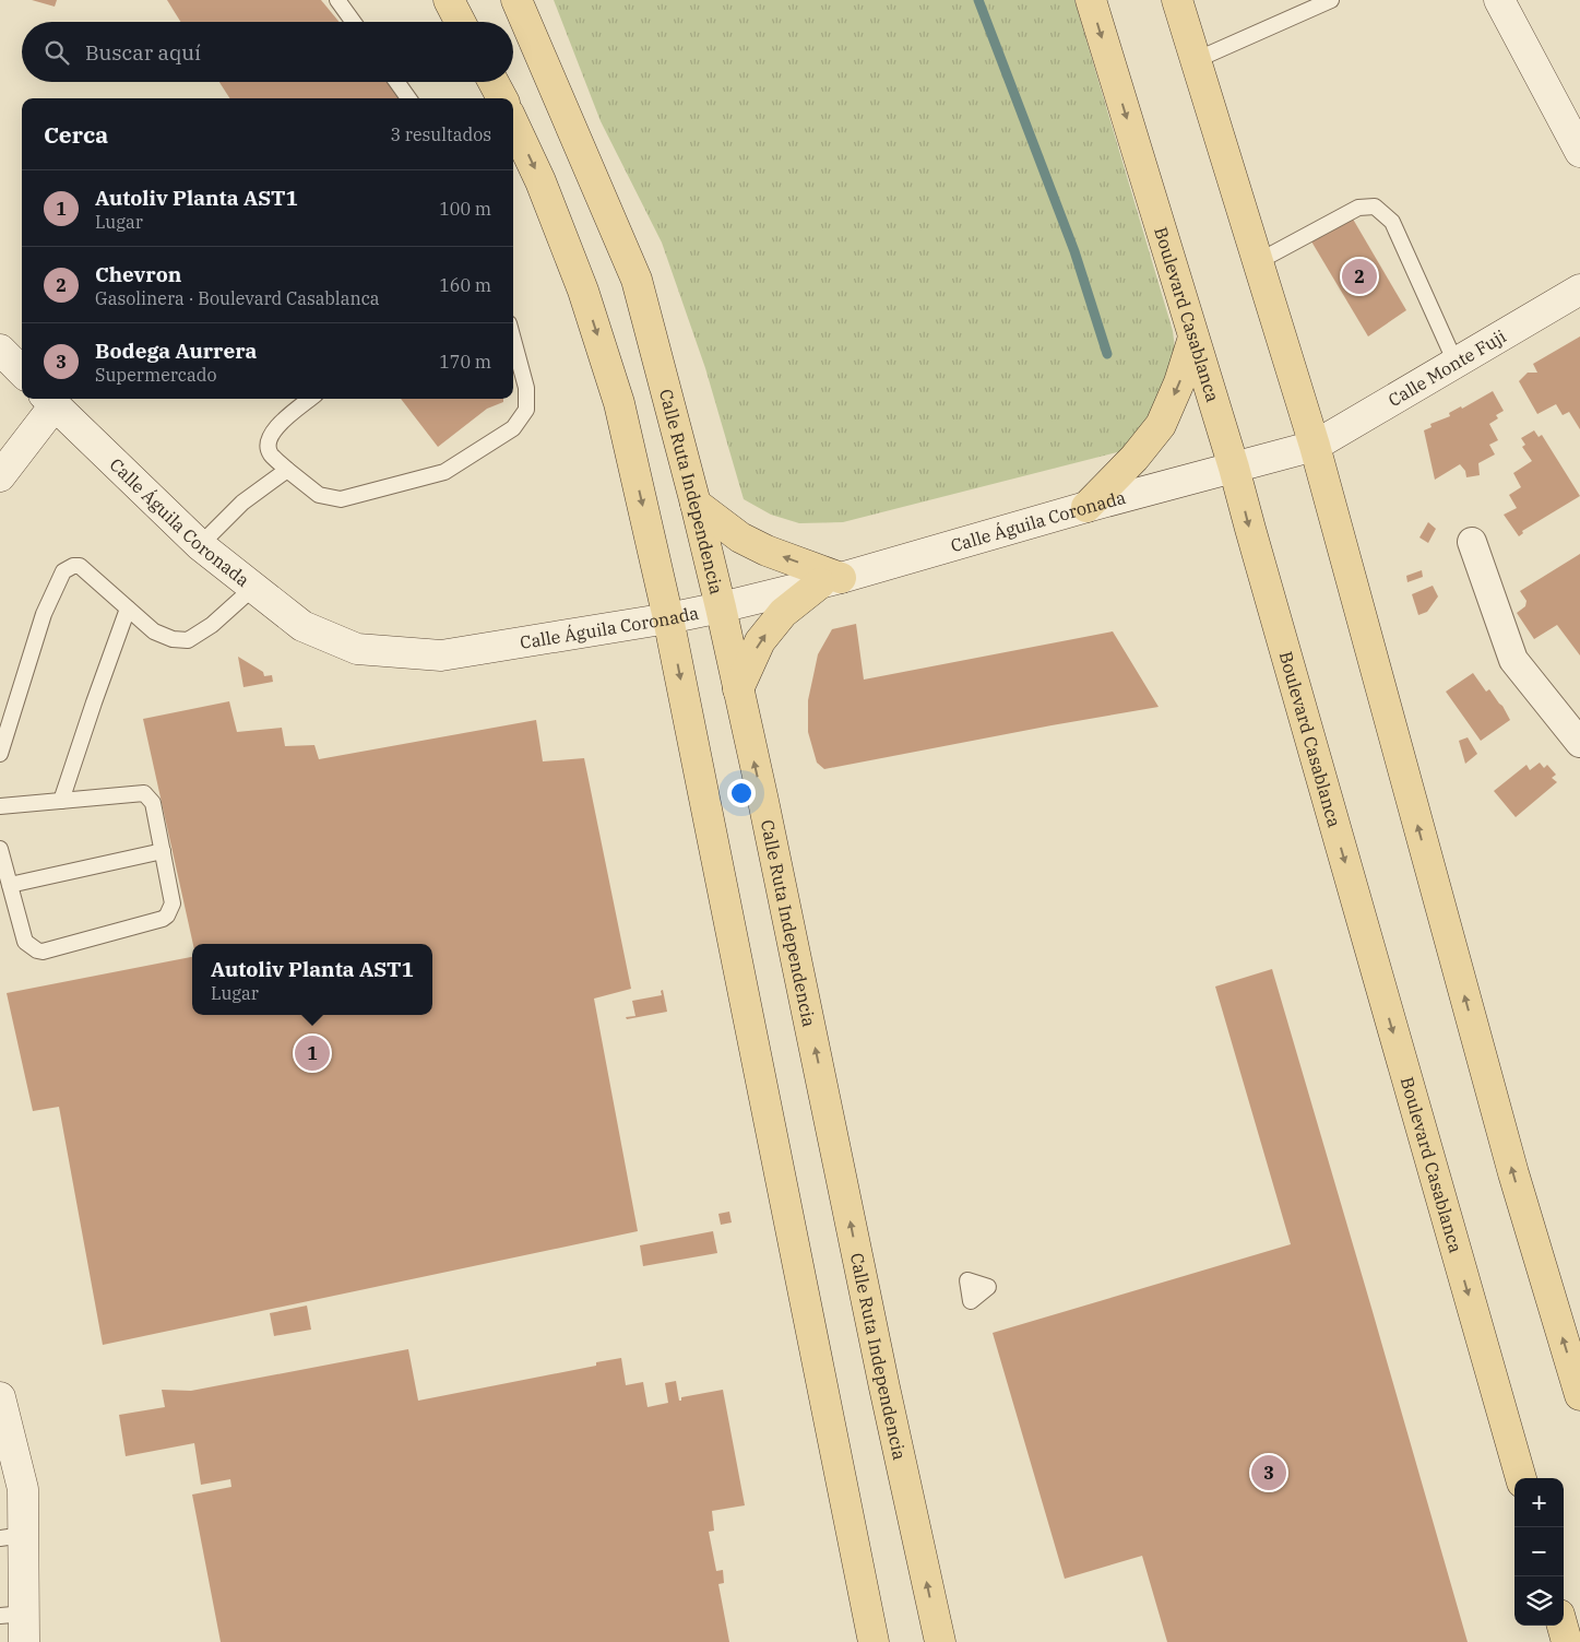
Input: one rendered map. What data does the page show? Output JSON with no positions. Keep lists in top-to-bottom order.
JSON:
{
  "streets": {
    "main road": ["Boulevard Casablanca", "Calle Ruta Independencia"],
    "street": ["Calle Monte Fuji", "Calle Águila Coronada"]
  },
  "crossings": [
    ["Boulevard Casablanca", "Calle Águila Coronada"],
    ["Calle Monte Fuji", "Calle Águila Coronada"],
    ["Calle Ruta Independencia", "Calle Águila Coronada"]
  ],
  "page": {
    "search": "Buscar aquí",
    "heading": ["Cerca", "3 resultados"],
    "list": [
      {
        "mark": "1",
        "name": "Autoliv Planta AST1",
        "note": "Lugar",
        "value": "100 m"
      },
      {
        "mark": "2",
        "name": "Chevron",
        "note": "Gasolinera · Boulevard Casablanca",
        "value": "160 m"
      },
      {
        "mark": "3",
        "name": "Bodega Aurrera",
        "note": "Supermercado",
        "value": "170 m"
      }
    ],
    "pins": ["2", "1", "3"],
    "popup": ["Autoliv Planta AST1", "Lugar"],
    "map_buttons": ["+", "−"]
  }
}
